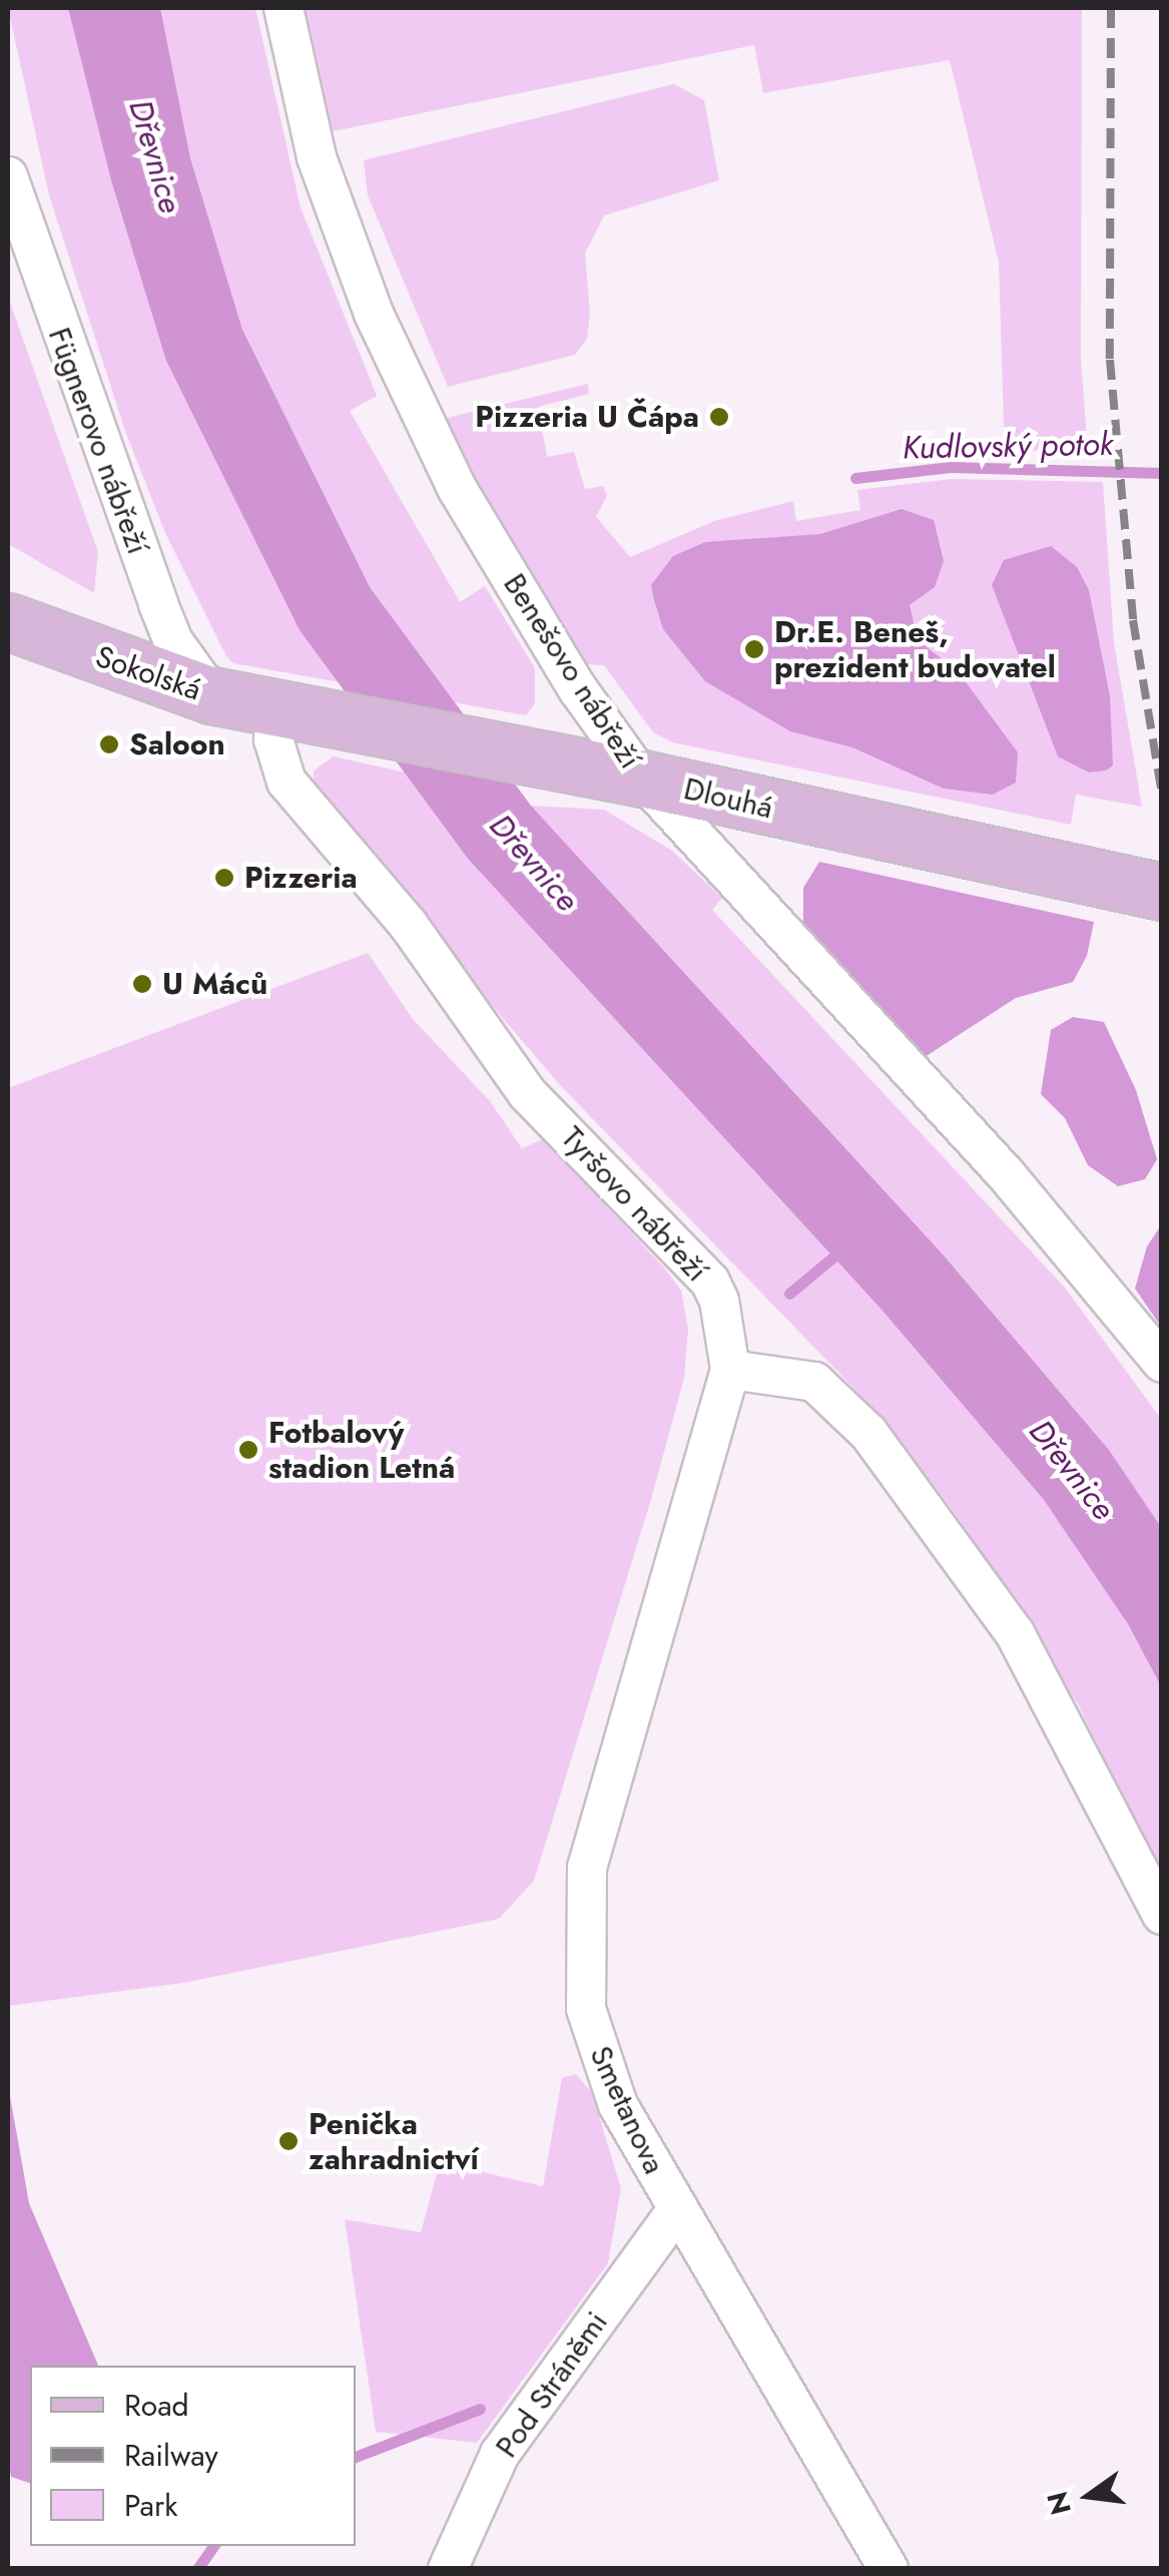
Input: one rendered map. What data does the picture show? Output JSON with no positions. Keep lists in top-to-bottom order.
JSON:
{
  "streets": {
    "main road": ["Sokolská", "Dlouhá"],
    "street": [
      "Fügnerovo nábřeží",
      "Benešovo nábřeží",
      "Tyršovo nábřeží",
      "Smetanova",
      "Pod Stráněmi"
    ]
  },
  "crossings": [
    ["Fügnerovo nábřeží", "Sokolská"],
    ["Benešovo nábřeží", "Dlouhá"],
    ["Sokolská", "Dlouhá"],
    ["Sokolská", "Tyršovo nábřeží"],
    ["Dlouhá", "Tyršovo nábřeží"],
    ["Tyršovo nábřeží", "Smetanova"],
    ["Smetanova", "Pod Stráněmi"]
  ],
  "water": ["Dřevnice", "Kudlovský potok"],
  "places": [
    "Pizzeria U Čápa",
    "Dr.E. Beneš, prezident budovatel",
    "Saloon",
    "Pizzeria",
    "U Máců",
    "Fotbalový stadion Letná",
    "Penička zahradnictví"
  ],
  "legend": ["Road", "Railway", "Park"],
  "north": "left"
}
